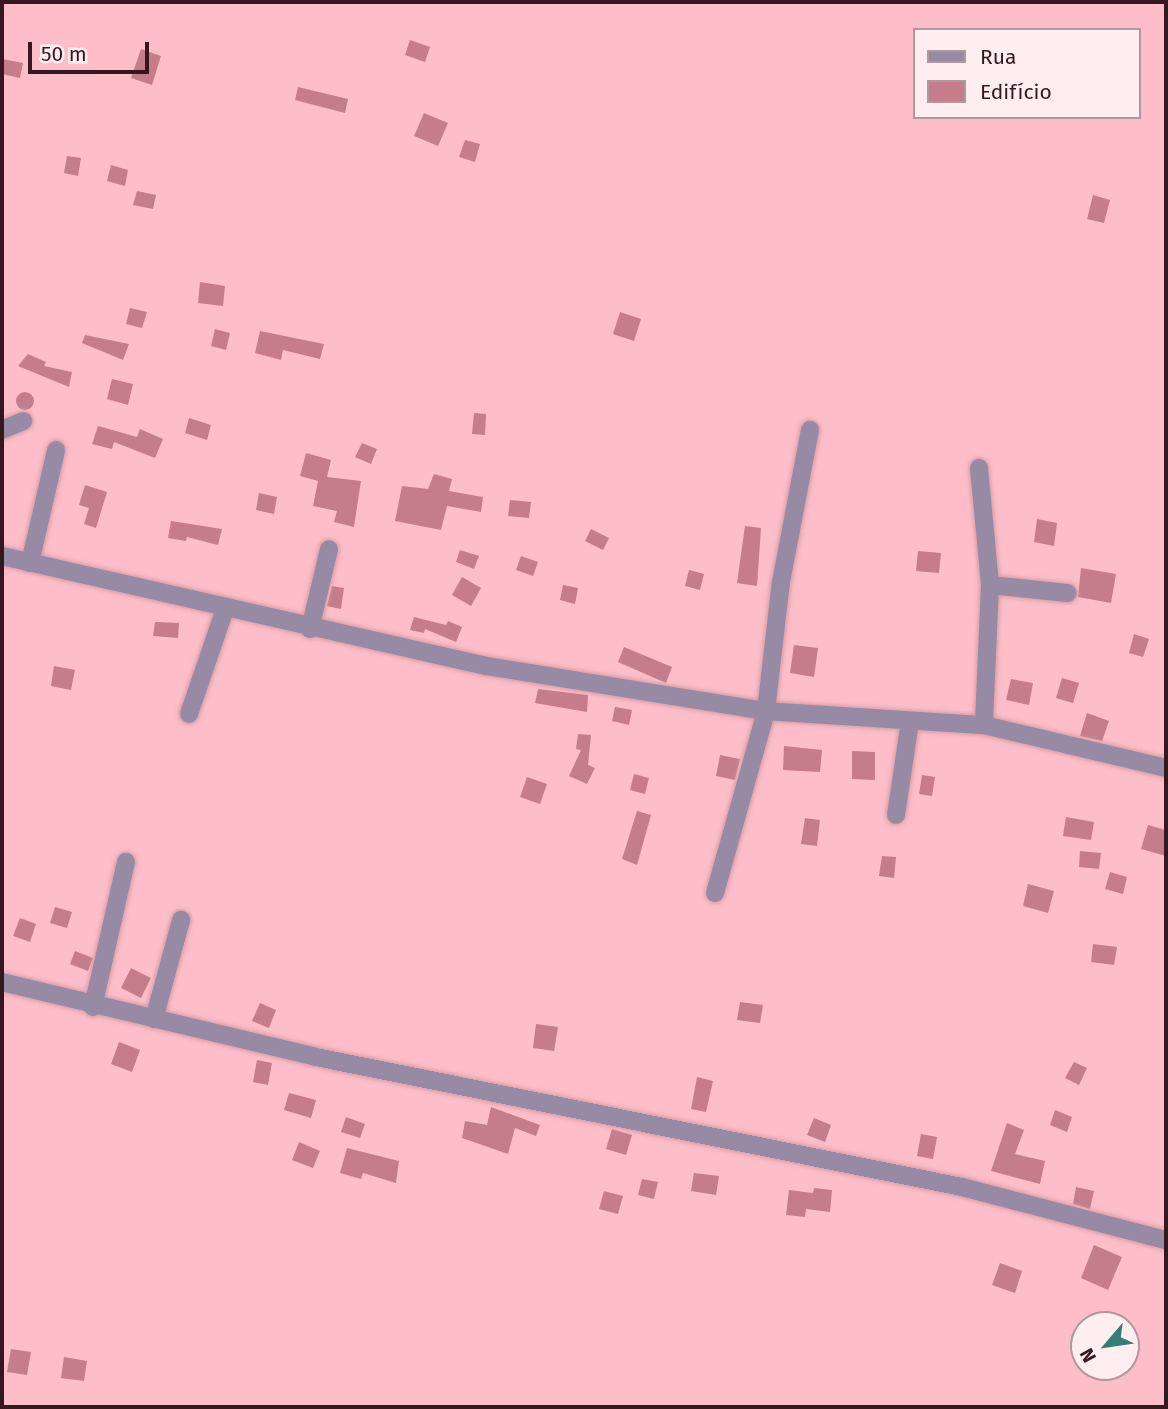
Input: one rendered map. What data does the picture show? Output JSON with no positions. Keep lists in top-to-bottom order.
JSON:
{
  "legend": ["Rua", "Edifício"],
  "scale_bar": "50 m",
  "north": "bottom left"
}
